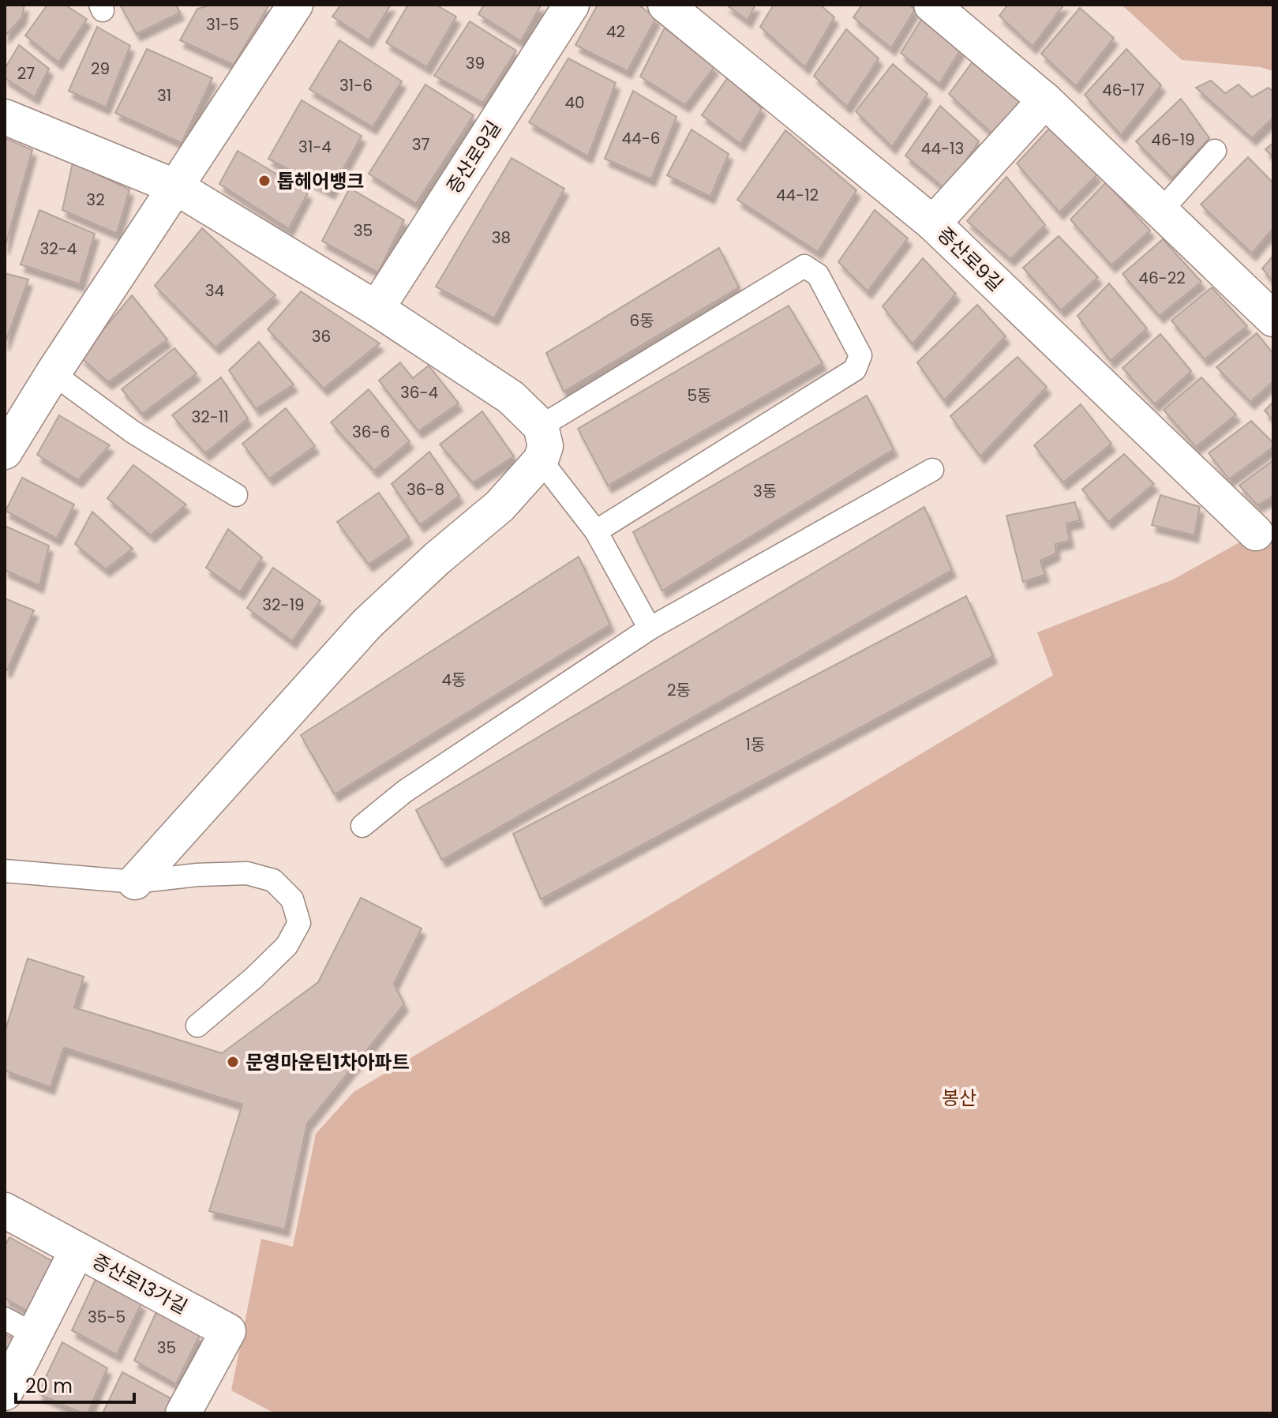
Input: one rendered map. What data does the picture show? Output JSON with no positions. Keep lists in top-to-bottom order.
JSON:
{
  "streets": {
    "street": ["증산로9길", "증산로13가길"]
  },
  "parks": ["봉산"],
  "places": ["톱헤어뱅크", "문영마운틴1차아파트"],
  "house_numbers": [
    "31-5",
    "42",
    "39",
    "29",
    "27",
    "31-6",
    "46-17",
    "31",
    "40",
    "44-6",
    "46-19",
    "37",
    "31-4",
    "44-13",
    "44-12",
    "32",
    "35",
    "38",
    "32-4",
    "46-22",
    "34",
    "6동",
    "36",
    "36-4",
    "5동",
    "32-11",
    "36-6",
    "36-8",
    "3동",
    "32-19",
    "4동",
    "2동",
    "1동",
    "35-5",
    "35"
  ],
  "scale_bar": "20 m"
}
